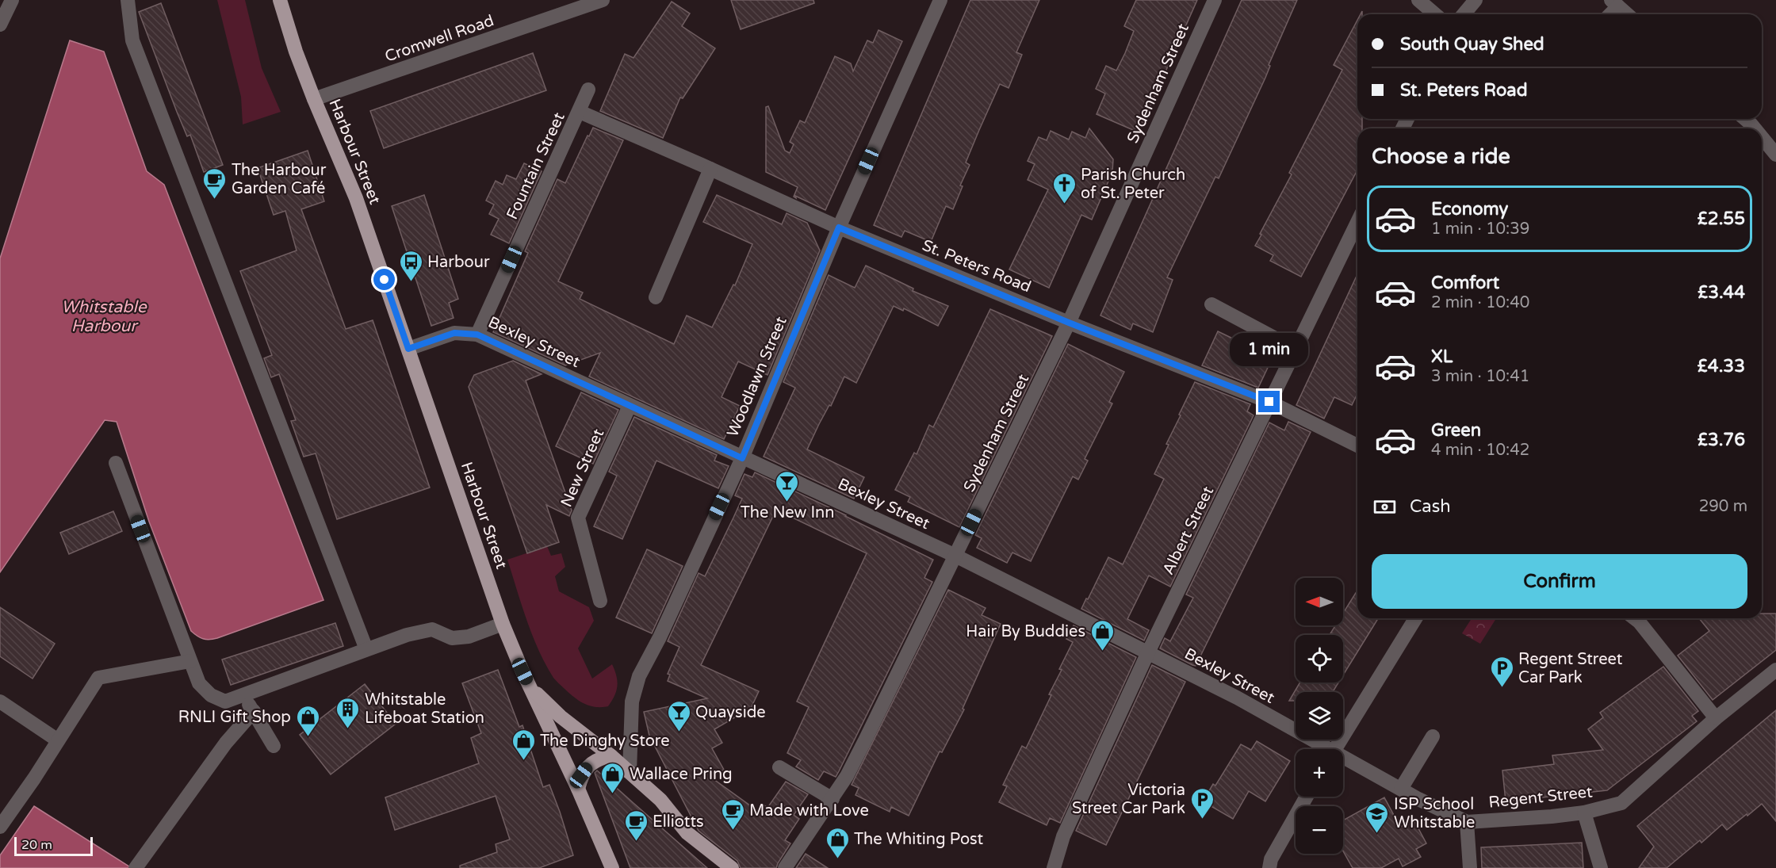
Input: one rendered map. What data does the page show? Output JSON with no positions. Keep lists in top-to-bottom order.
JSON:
{
  "streets": {
    "main road": ["Harbour Street"],
    "street": [
      "Cromwell Road",
      "Sydenham Street",
      "Fountain Street",
      "St. Peters Road",
      "Bexley Street",
      "Woodlawn Street",
      "New Street",
      "Albert Street",
      "Regent Street"
    ]
  },
  "crossings": [
    ["Cromwell Road", "Harbour Street"],
    ["Sydenham Street", "St. Peters Road"],
    ["Sydenham Street", "Bexley Street"],
    ["Harbour Street", "Bexley Street"],
    ["Harbour Street", "Woodlawn Street"],
    ["Fountain Street", "St. Peters Road"],
    ["Fountain Street", "Bexley Street"],
    ["St. Peters Road", "Woodlawn Street"],
    ["St. Peters Road", "Albert Street"],
    ["Bexley Street", "Woodlawn Street"],
    ["Bexley Street", "New Street"],
    ["Bexley Street", "Albert Street"]
  ],
  "water": ["Whitstable Harbour"],
  "places": {
    "cafe": ["The Harbour Garden Café", "Made with Love", "Elliotts"],
    "church": ["Parish Church of St. Peter"],
    "bus stop": ["Harbour"],
    "bar": ["The New Inn", "Quayside"],
    "shop": [
      "Hair By Buddies",
      "RNLI Gift Shop",
      "The Dinghy Store",
      "Wallace Pring",
      "The Whiting Post"
    ],
    "parking": ["Regent Street Car Park", "Victoria Street Car Park"],
    "building": ["Whitstable Lifeboat Station"],
    "school or university": ["ISP School Whitstable"]
  },
  "scale_bar": "20 m",
  "north": "left",
  "page": {
    "banner": ["South Quay Shed", "St. Peters Road"],
    "heading": "Choose a ride",
    "list": [
      {
        "name": "Economy",
        "note": "1 min · 10:39",
        "value": "£2.55"
      },
      {
        "name": "Comfort",
        "note": "2 min · 10:40",
        "value": "£3.44"
      },
      {
        "name": "XL",
        "note": "3 min · 10:41",
        "value": "£4.33"
      },
      {
        "name": "Green",
        "note": "4 min · 10:42",
        "value": "£3.76"
      }
    ],
    "bubble": "1 min",
    "pay": ["Cash", "290 m"],
    "buttons": "Confirm",
    "map_buttons": ["+", "−"],
    "scale": "20 m"
  }
}
